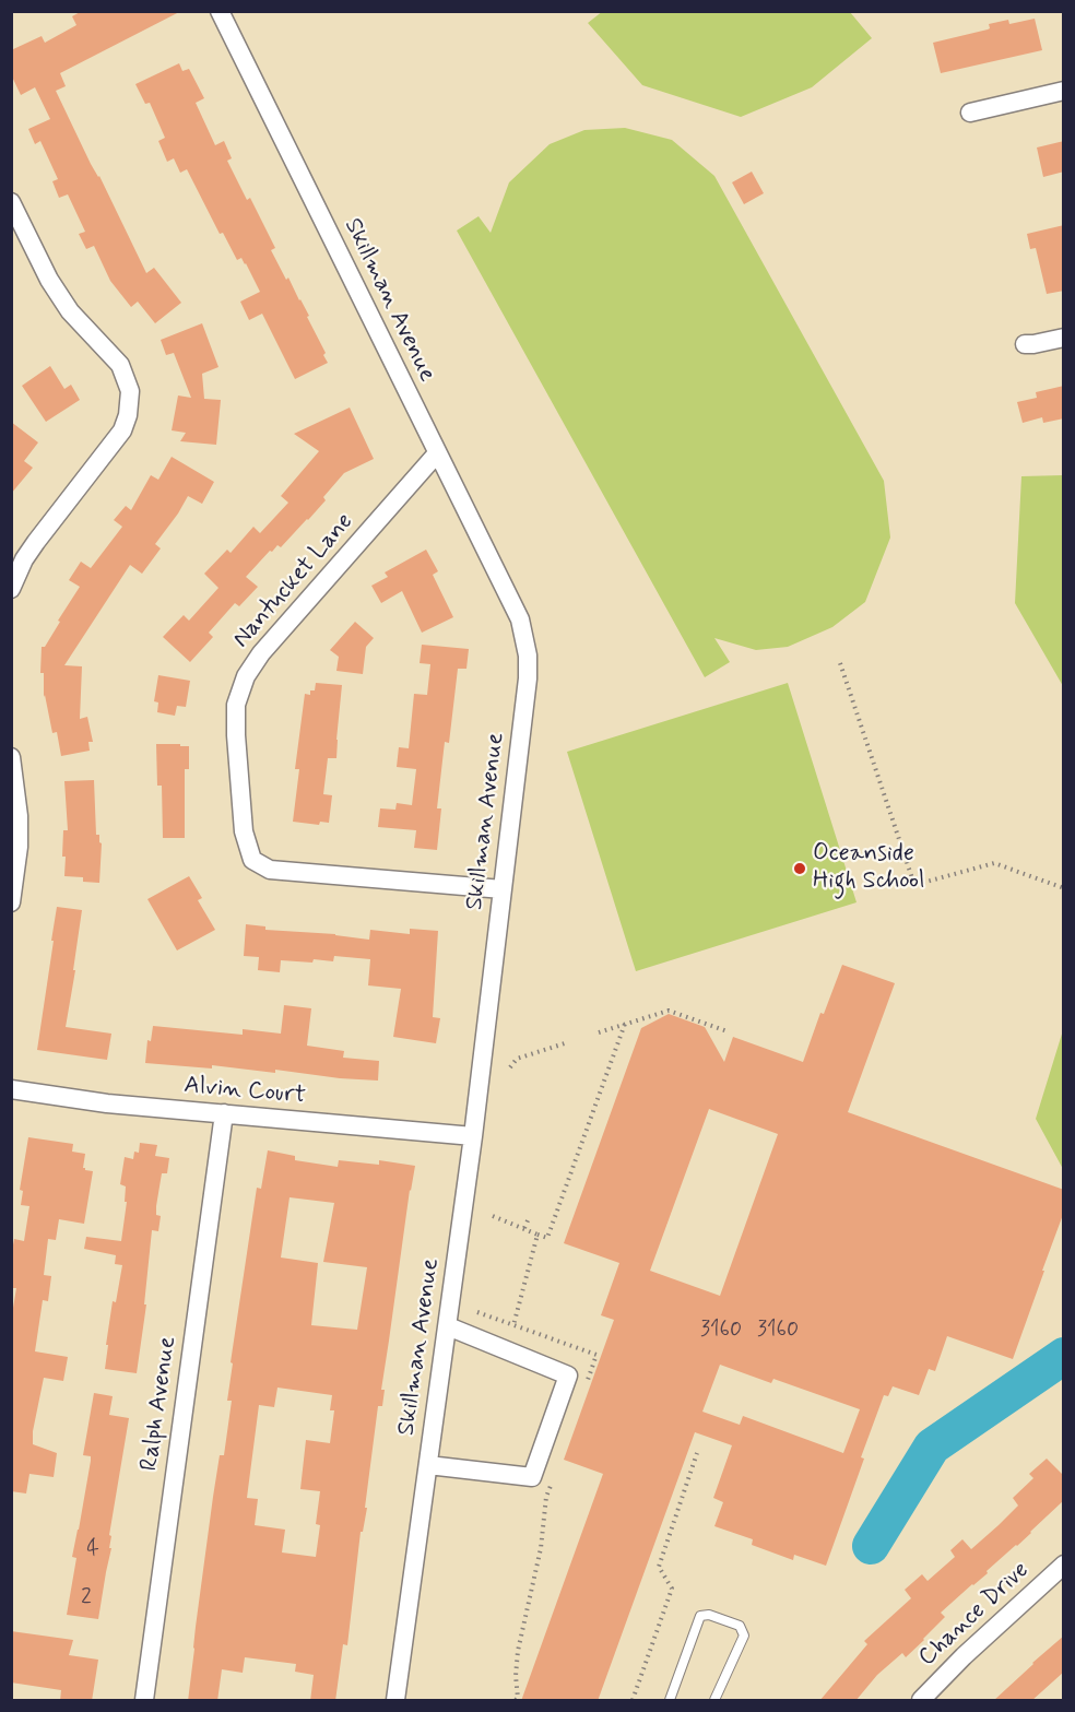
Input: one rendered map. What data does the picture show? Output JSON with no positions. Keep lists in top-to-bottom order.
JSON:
{
  "streets": {
    "street": [
      "Skillman Avenue",
      "Nantucket Lane",
      "Alvin Court",
      "Ralph Avenue",
      "Chance Drive"
    ]
  },
  "crossings": [
    ["Skillman Avenue", "Nantucket Lane"],
    ["Skillman Avenue", "Alvin Court"],
    ["Alvin Court", "Ralph Avenue"]
  ],
  "places": ["Oceanside High School"],
  "house_numbers": [
    "3160",
    "3160",
    "4",
    "2"
  ]
}
